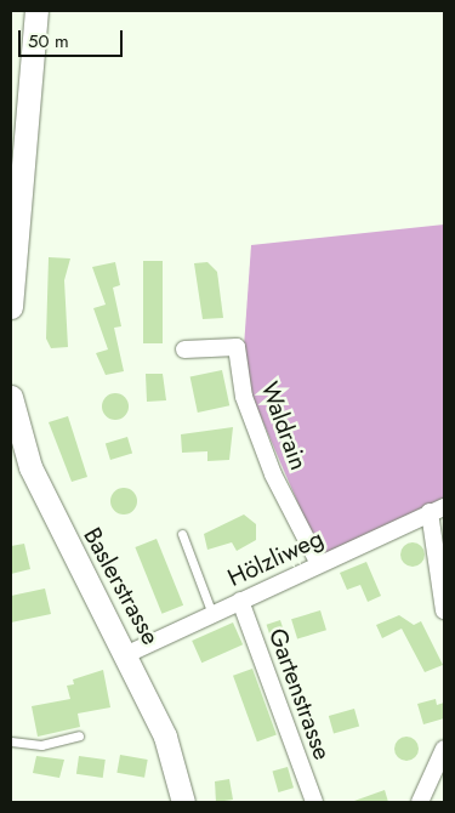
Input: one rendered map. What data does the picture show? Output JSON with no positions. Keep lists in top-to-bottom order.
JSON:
{
  "streets": {
    "main road": ["Baslerstrasse"],
    "street": ["Waldrain", "Hölzliweg", "Gartenstrasse"]
  },
  "crossings": [
    ["Waldrain", "Hölzliweg"],
    ["Hölzliweg", "Baslerstrasse"],
    ["Hölzliweg", "Gartenstrasse"]
  ],
  "scale_bar": "50 m"
}
